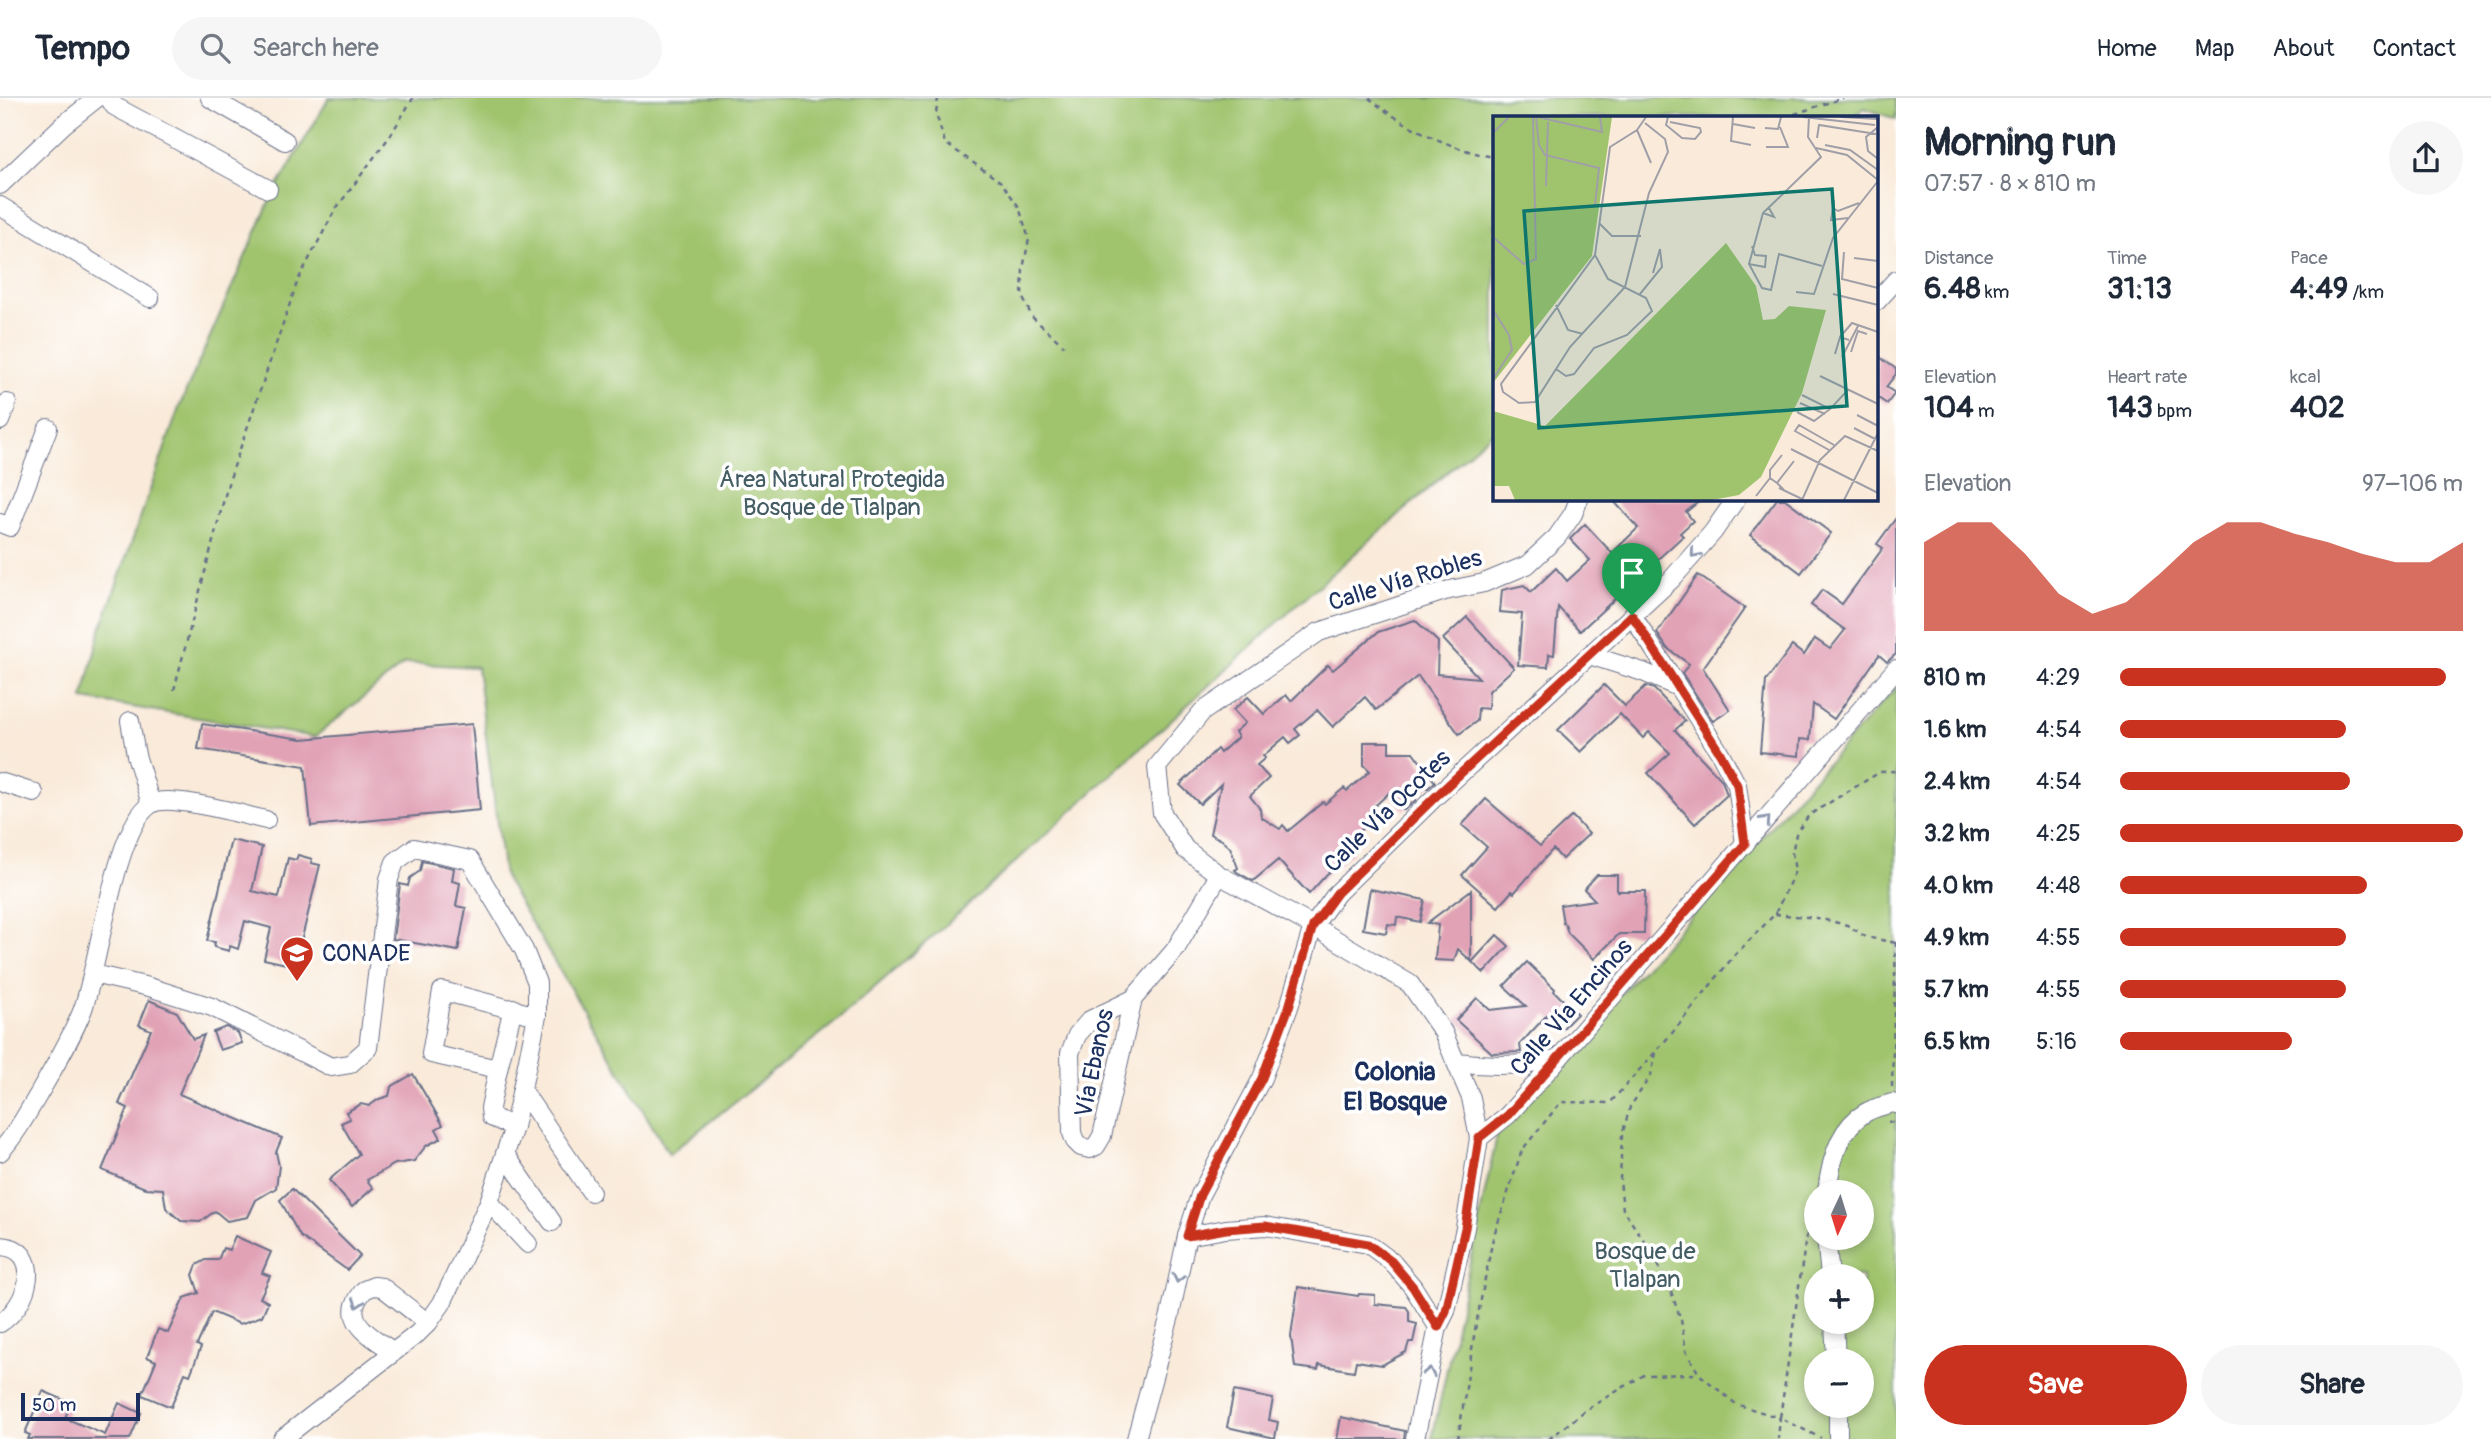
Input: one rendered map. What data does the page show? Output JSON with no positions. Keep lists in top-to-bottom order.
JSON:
{
  "streets": {
    "street": [
      "Calle Vía Robles",
      "Calle Vía Ocotes",
      "Calle Vía Encinos",
      "Vía Ebanos"
    ]
  },
  "crossings": [
    ["Calle Vía Robles", "Calle Vía Ocotes"],
    ["Calle Vía Robles", "Calle Vía Encinos"],
    ["Calle Vía Robles", "Vía Ebanos"]
  ],
  "one_way": ["Calle Vía Encinos"],
  "districts": ["Colonia El Bosque"],
  "parks": ["Área Natural Protegida Bosque de Tlalpan", "Bosque de Tlalpan"],
  "places": {
    "school or university": ["CONADE"]
  },
  "scale_bar": "50 m",
  "north": "bottom",
  "page": {
    "header": "Tempo",
    "search": "Search here",
    "nav": [
      "Home",
      "Map",
      "About",
      "Contact"
    ],
    "heading": ["Morning run", "07:57 · 8 × 810 m"],
    "stats": [
      ["Distance", "6.48 km"],
      ["Time", "31:13"],
      ["Pace", "4:49 /km"],
      ["Elevation", "104 m"],
      ["Heart rate", "143 bpm"],
      ["kcal", "402"]
    ],
    "chart": ["Elevation", "97–106 m"],
    "list": [
      {
        "name": "810 m",
        "note": "4:29"
      },
      {
        "name": "1.6 km",
        "note": "4:54"
      },
      {
        "name": "2.4 km",
        "note": "4:54"
      },
      {
        "name": "3.2 km",
        "note": "4:25"
      },
      {
        "name": "4.0 km",
        "note": "4:48"
      },
      {
        "name": "4.9 km",
        "note": "4:55"
      },
      {
        "name": "5.7 km",
        "note": "4:55"
      },
      {
        "name": "6.5 km",
        "note": "5:16"
      }
    ],
    "map_buttons": ["+", "−"],
    "buttons": ["Save", "Share"],
    "scale": "50 m"
  }
}
